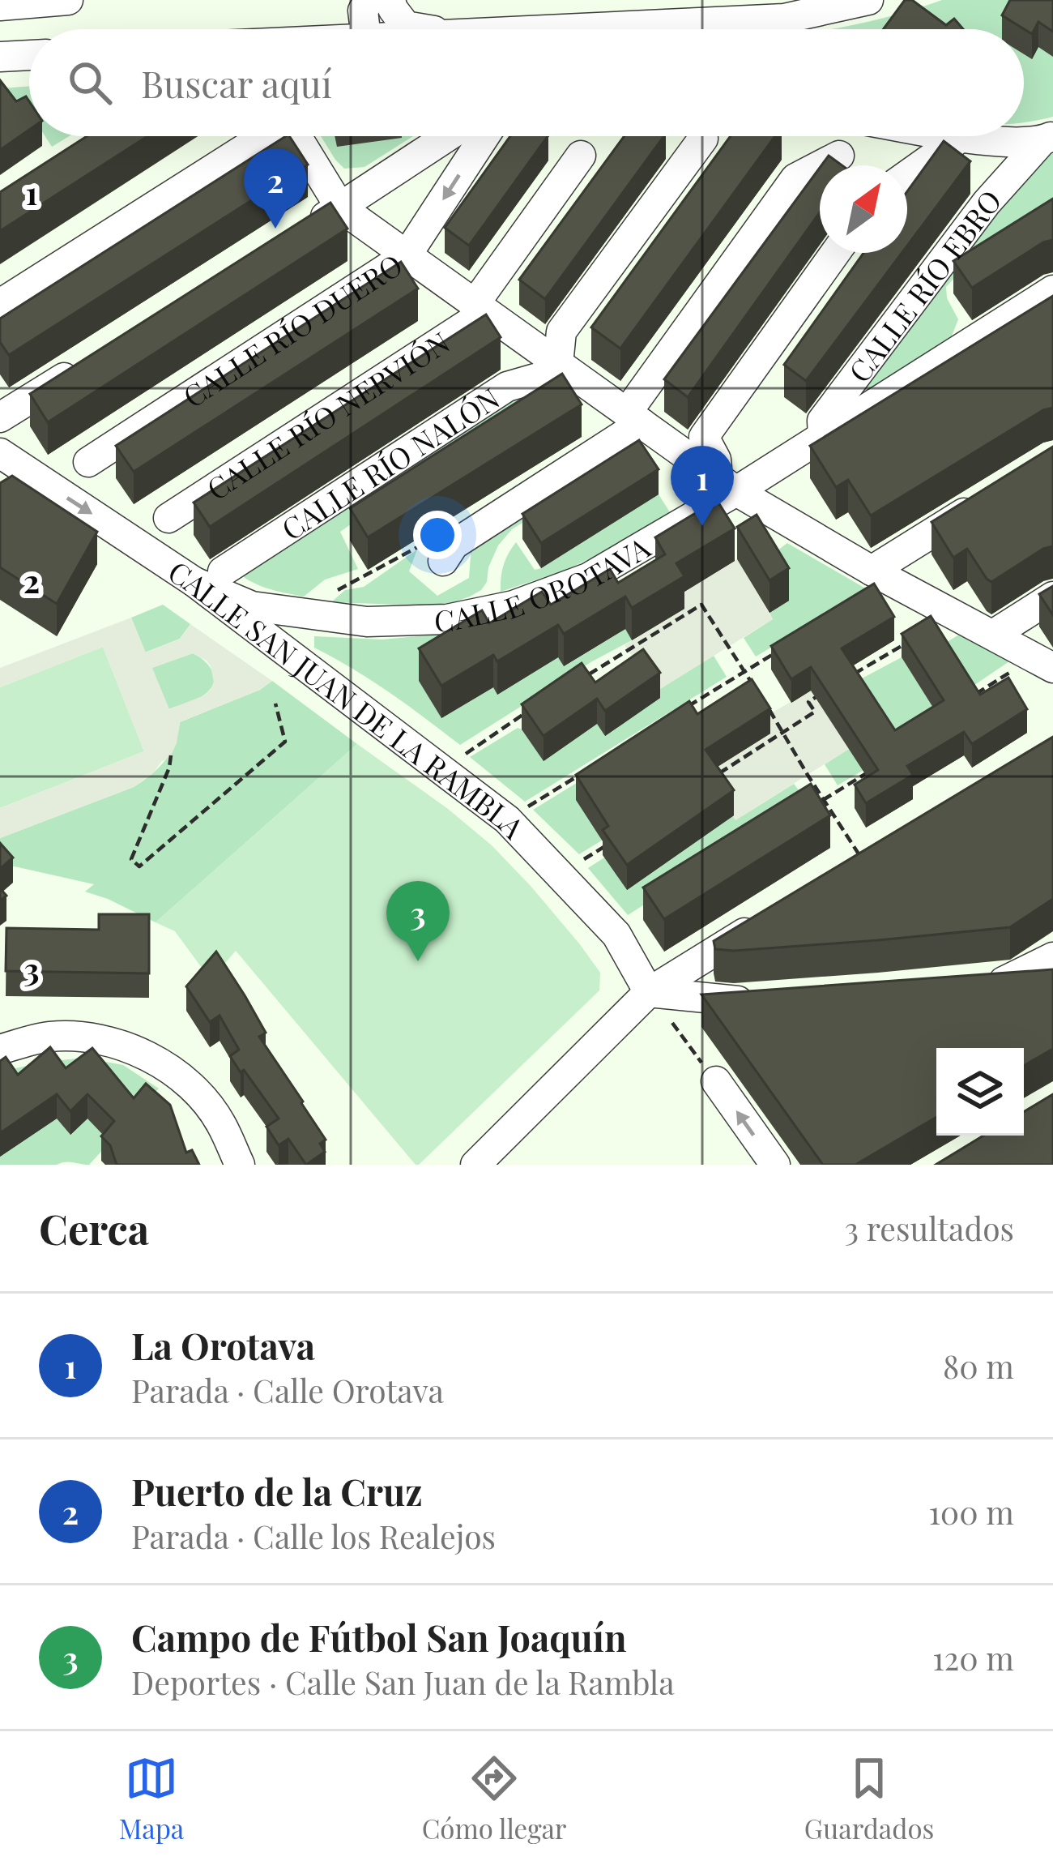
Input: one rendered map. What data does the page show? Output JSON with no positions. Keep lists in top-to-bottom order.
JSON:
{
  "streets": {
    "street": [
      "CALLE RÍO EBRO",
      "CALLE RÍO DUERO",
      "CALLE RÍO NERVIÓN",
      "CALLE RÍO NALÓN",
      "CALLE OROTAVA",
      "CALLE SAN JUAN DE LA RAMBLA"
    ]
  },
  "crossings": [
    ["CALLE RÍO EBRO", "CALLE OROTAVA"],
    ["CALLE RÍO NALÓN", "CALLE OROTAVA"],
    ["CALLE RÍO NALÓN", "CALLE SAN JUAN DE LA RAMBLA"],
    ["CALLE OROTAVA", "CALLE SAN JUAN DE LA RAMBLA"]
  ],
  "north": "top right",
  "page": {
    "search": "Buscar aquí",
    "pins": ["2", "1", "3"],
    "heading": ["Cerca", "3 resultados"],
    "list": [
      {
        "mark": "1",
        "name": "La Orotava",
        "note": "Parada · Calle Orotava",
        "value": "80 m"
      },
      {
        "mark": "2",
        "name": "Puerto de la Cruz",
        "note": "Parada · Calle los Realejos",
        "value": "100 m"
      },
      {
        "mark": "3",
        "name": "Campo de Fútbol San Joaquín",
        "note": "Deportes · Calle San Juan de la Rambla",
        "value": "120 m"
      }
    ],
    "nav": ["Mapa", "Cómo llegar", "Guardados"]
  },
  "grid": {
    "rows": ["1", "2", "3"]
  }
}
